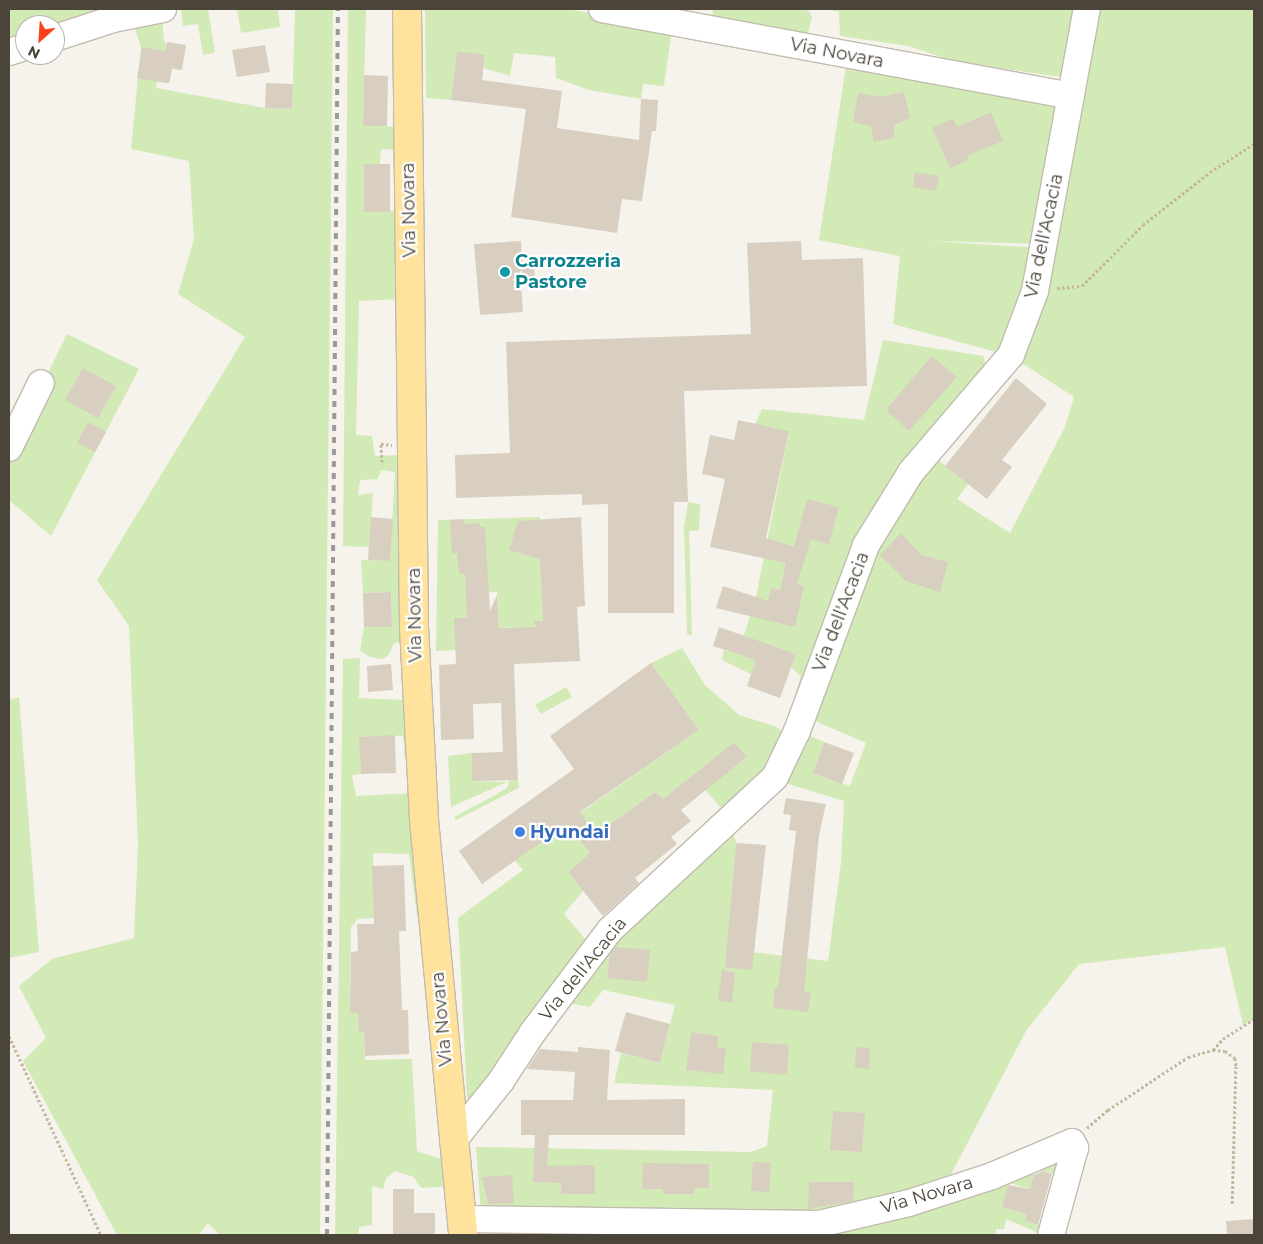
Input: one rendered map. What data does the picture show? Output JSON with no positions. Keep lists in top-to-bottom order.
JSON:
{
  "streets": {
    "main road": ["Via Novara"],
    "street": ["Via dell'Acacia"]
  },
  "crossings": [
    ["Via Novara", "Via dell'Acacia"]
  ],
  "places": ["Carrozzeria Pastore", "Hyundai"],
  "north": "bottom left"
}
